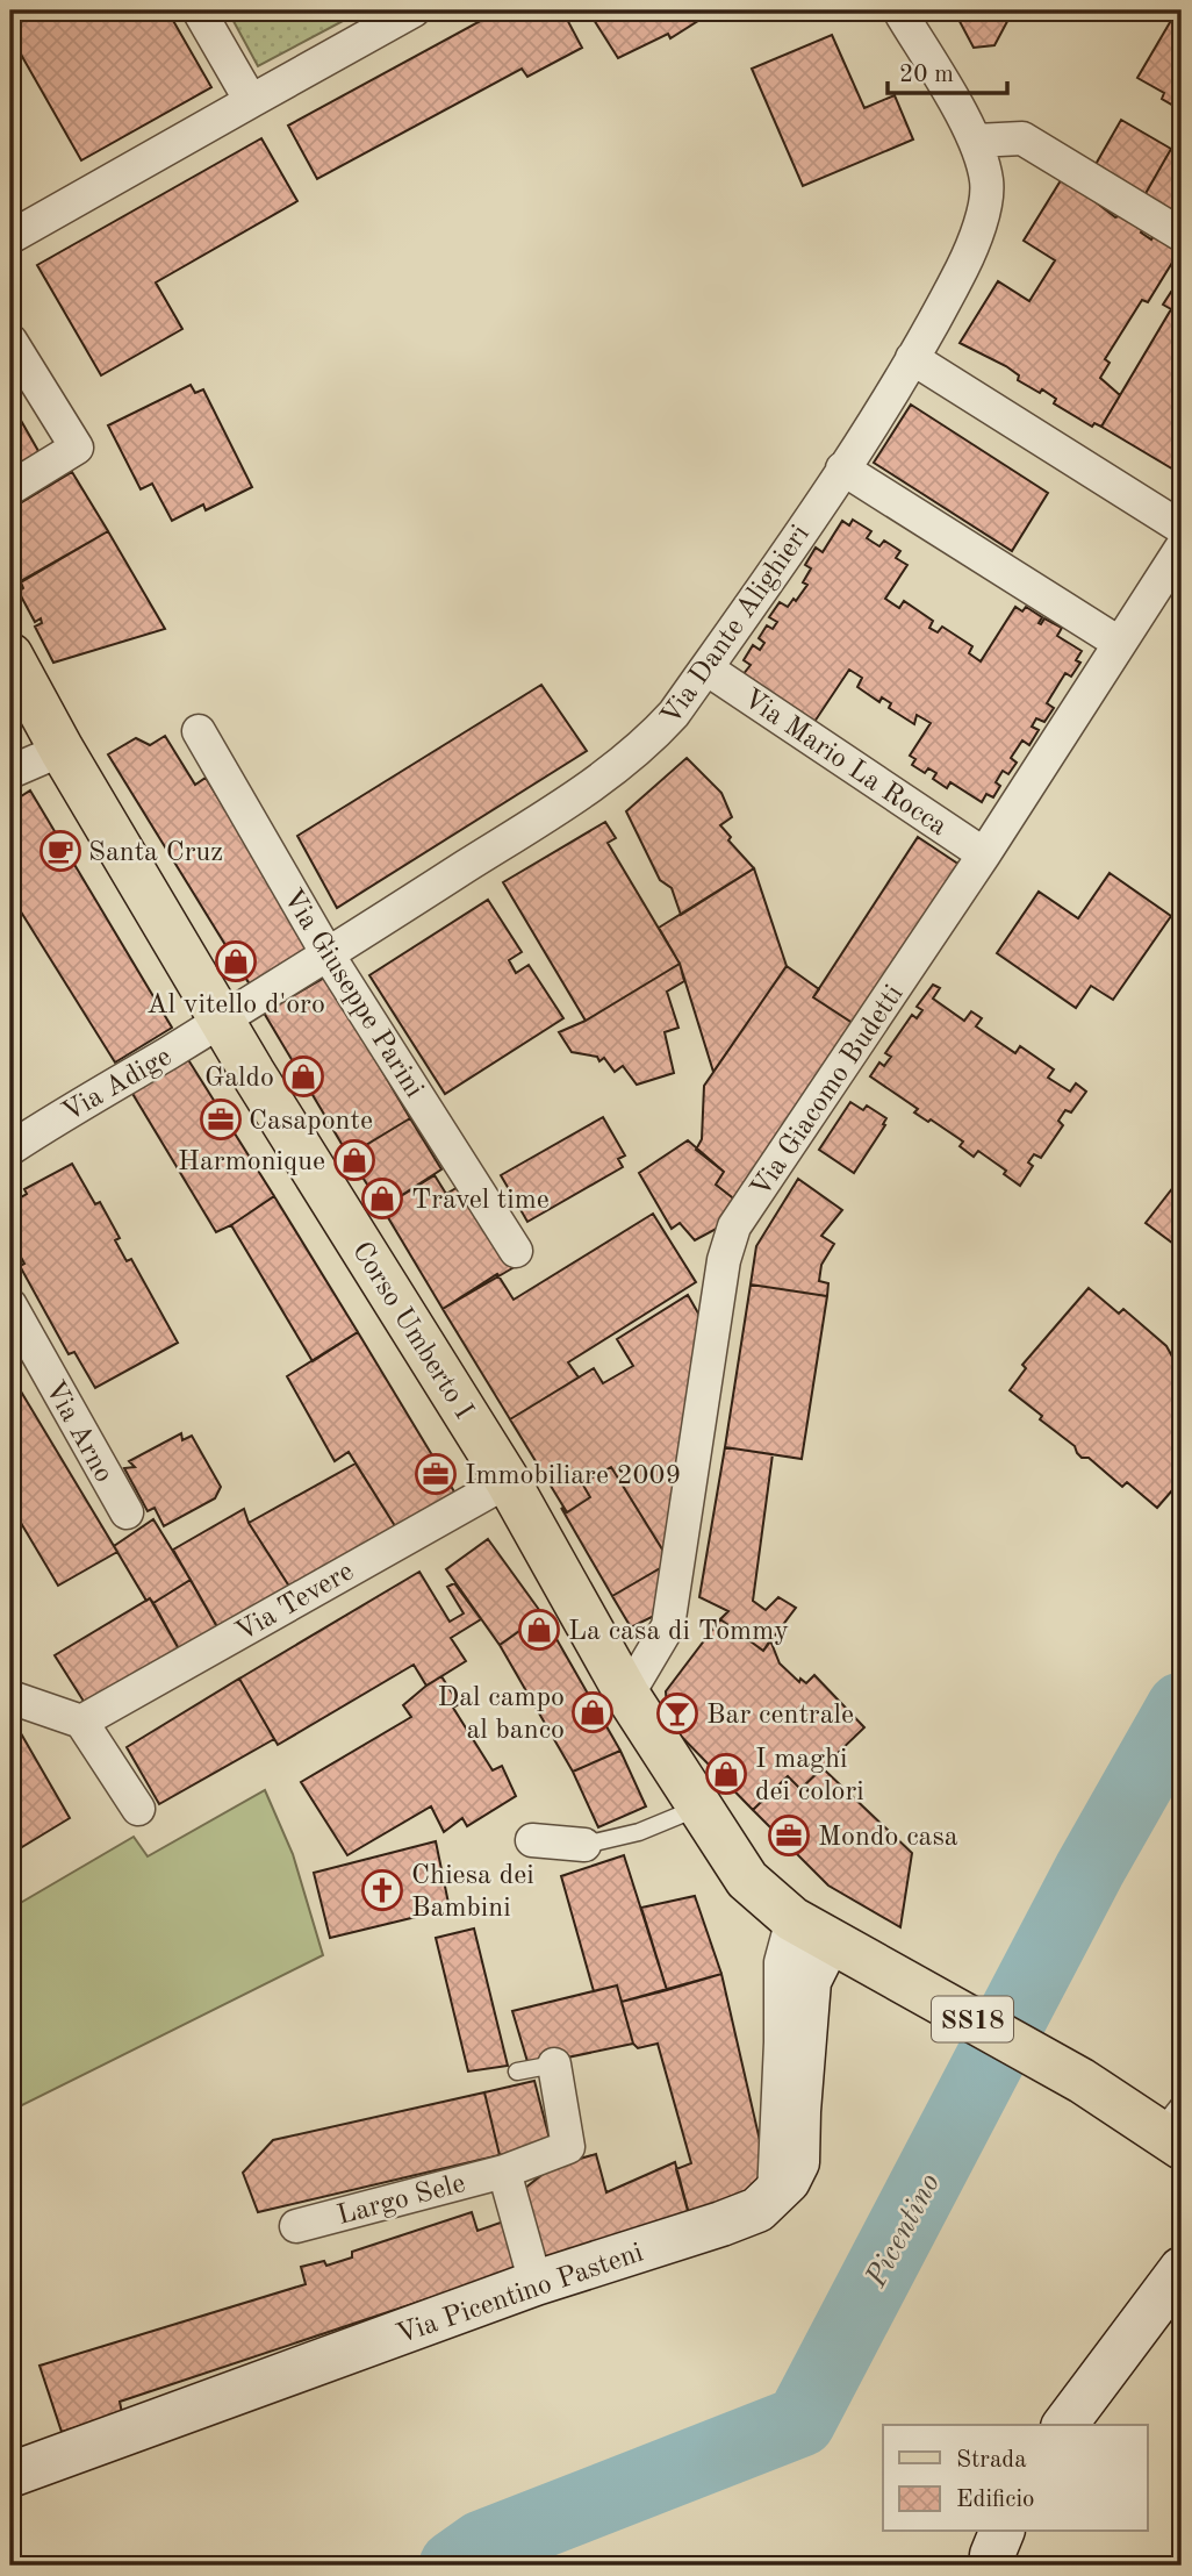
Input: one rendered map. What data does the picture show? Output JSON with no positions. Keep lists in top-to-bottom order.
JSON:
{
  "streets": {
    "main road": ["Corso Umberto I", "SS18"],
    "street": [
      "Via Dante Alighieri",
      "Via Mario La Rocca",
      "Via Giuseppe Parini",
      "Via Adige",
      "Via Giacomo Budetti",
      "Via Arno",
      "Via Tevere",
      "Largo Sele",
      "Via Picentino Pasteni"
    ]
  },
  "crossings": [
    ["Via Dante Alighieri", "Via Mario La Rocca"],
    ["Via Dante Alighieri", "Via Giuseppe Parini"],
    ["Via Dante Alighieri", "Via Adige"],
    ["Via Dante Alighieri", "Corso Umberto I"],
    ["Via Mario La Rocca", "Via Giacomo Budetti"],
    ["Via Adige", "Corso Umberto I"],
    ["Via Giacomo Budetti", "Corso Umberto I"],
    ["Corso Umberto I", "Via Tevere"],
    ["Corso Umberto I", "SS18"],
    ["Corso Umberto I", "Via Picentino Pasteni"],
    ["SS18", "Via Picentino Pasteni"],
    ["Largo Sele", "Via Picentino Pasteni"]
  ],
  "water": ["Picentino"],
  "places": {
    "cafe": ["Santa Cruz"],
    "shop": [
      "Al vitello d'oro",
      "Galdo",
      "Harmonique",
      "Travel time",
      "La casa di Tommy",
      "Dal campo al banco",
      "I maghi dei colori"
    ],
    "office": ["Casaponte", "Immobiliare 2009", "Mondo casa"],
    "bar": ["Bar centrale"],
    "church": ["Chiesa dei Bambini"]
  },
  "legend": ["Strada", "Edificio"],
  "scale_bar": "20 m"
}
